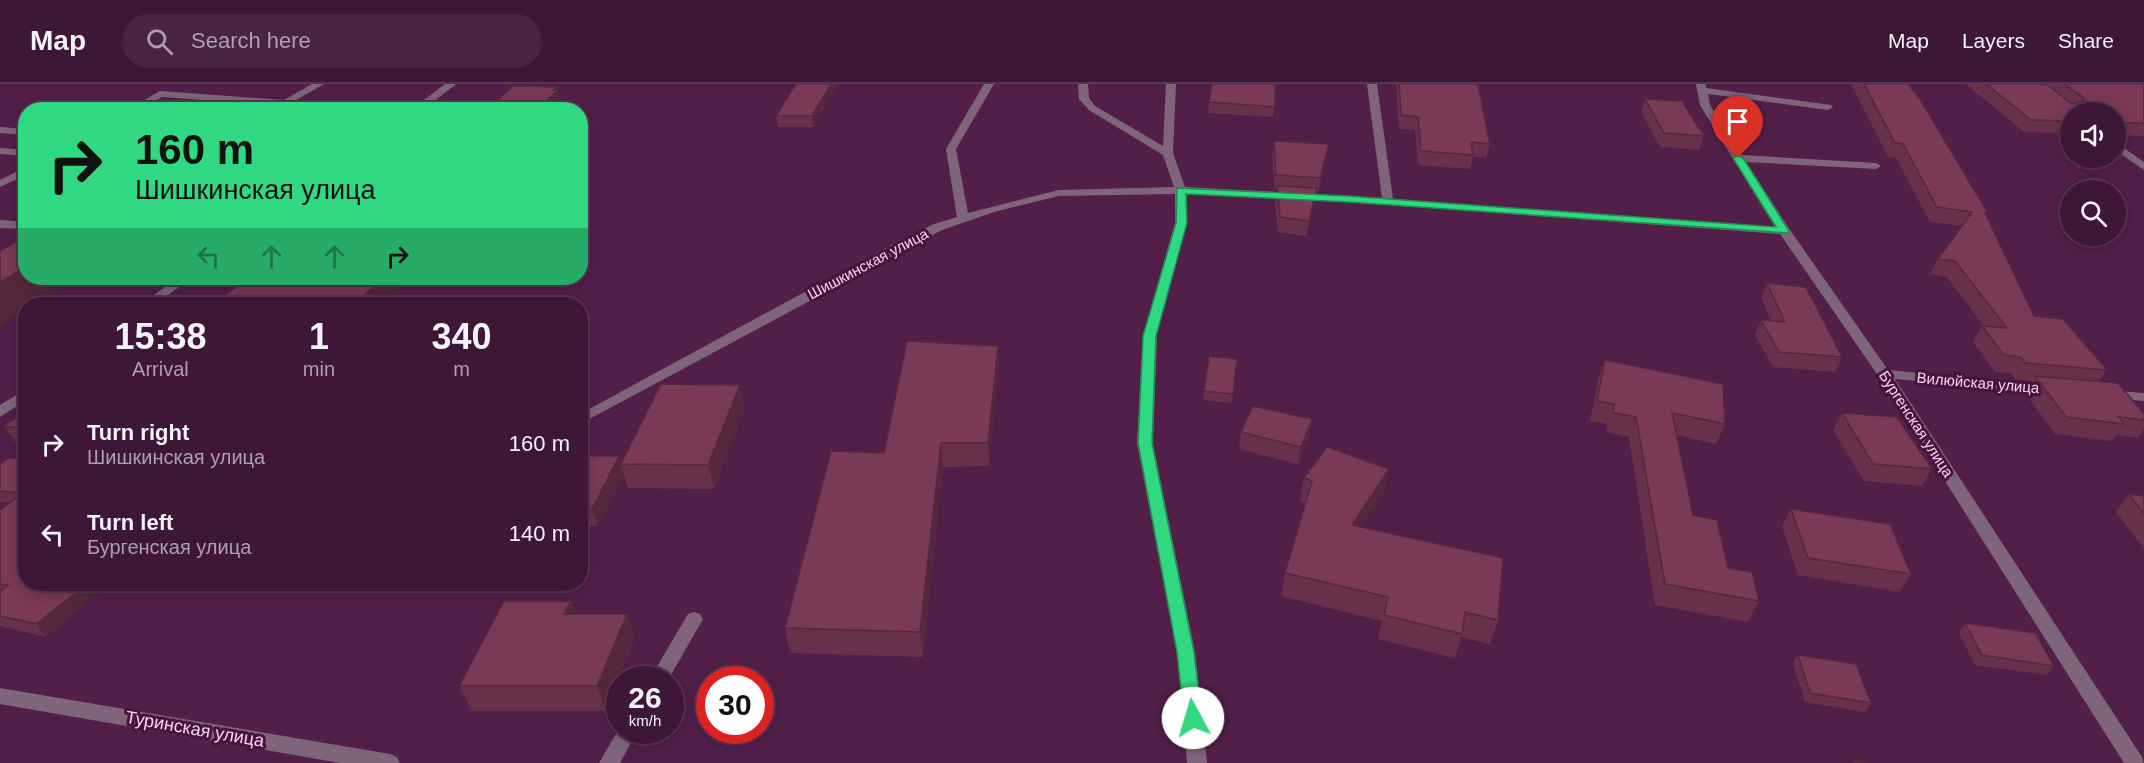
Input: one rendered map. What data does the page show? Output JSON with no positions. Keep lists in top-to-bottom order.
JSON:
{
  "streets": {
    "street": [
      "Шишкинская улица",
      "Вилюйская улица",
      "Бургенская улица",
      "Туринская улица"
    ]
  },
  "crossings": [
    ["Шишкинская улица", "Бургенская улица"],
    ["Вилюйская улица", "Бургенская улица"]
  ],
  "page": {
    "header": "Map",
    "search": "Search here",
    "nav": ["Map", "Layers", "Share"],
    "turn": ["160 m", "Шишкинская улица"],
    "eta": [
      "15:38",
      "Arrival",
      "1",
      "min",
      "340",
      "m"
    ],
    "list": [
      {
        "name": "Turn right",
        "note": "Шишкинская улица",
        "value": "160 m"
      },
      {
        "name": "Turn left",
        "note": "Бургенская улица",
        "value": "140 m"
      }
    ],
    "speed": "26 km/h",
    "limit": "30"
  }
}
